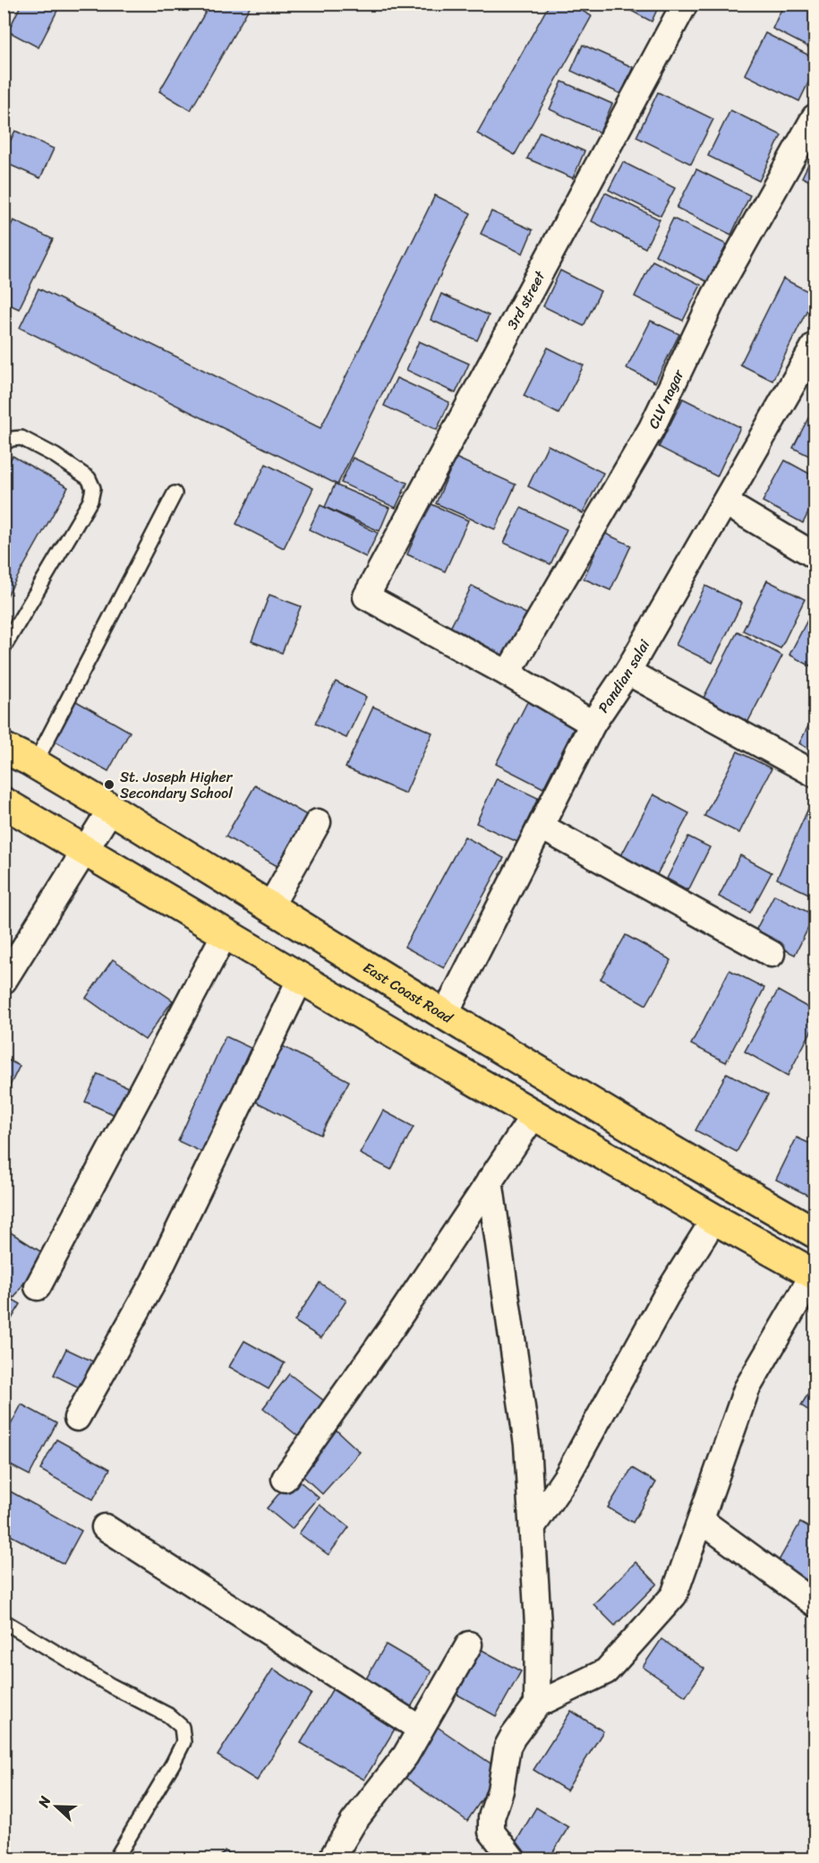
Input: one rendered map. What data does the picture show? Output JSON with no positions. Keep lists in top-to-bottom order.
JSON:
{
  "streets": {
    "main road": ["East Coast Road"],
    "street": ["3rd street", "CLV nagar", "Pandian salai"]
  },
  "crossings": [
    ["3rd street", "CLV nagar"],
    ["Pandian salai", "East Coast Road"]
  ],
  "places": ["St. Joseph Higher Secondary School"],
  "north": "left"
}
